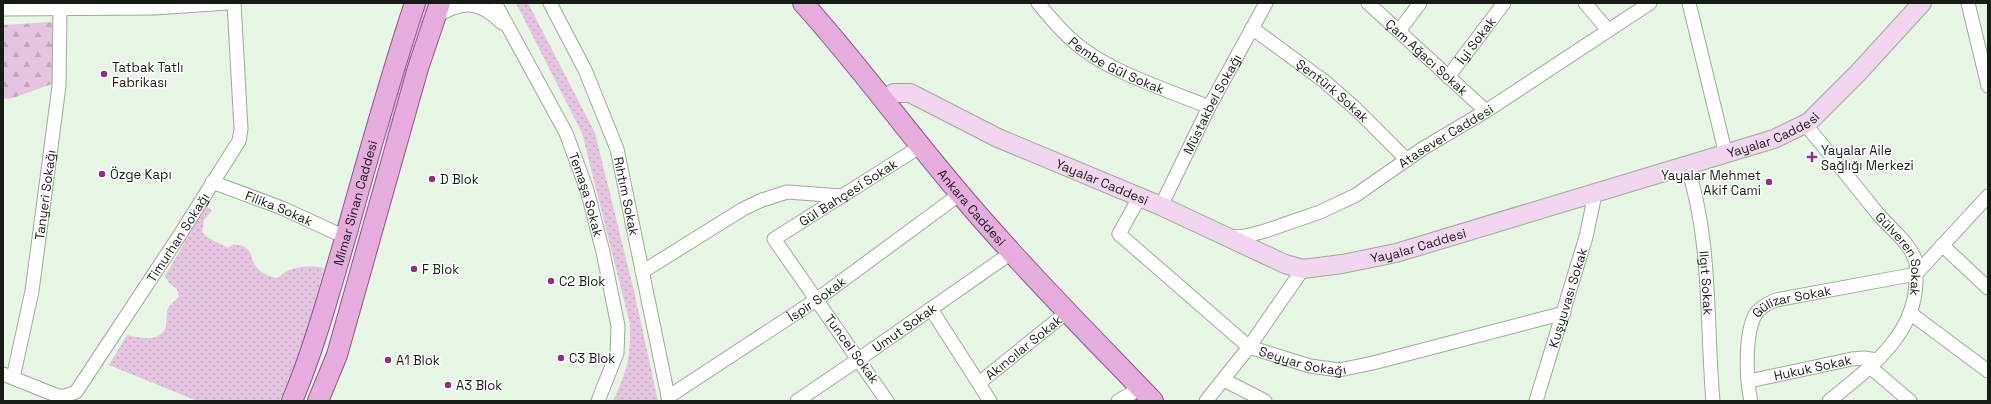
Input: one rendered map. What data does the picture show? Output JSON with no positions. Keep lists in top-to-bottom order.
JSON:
{
  "streets": {
    "main road": ["Mimar Sinan Caddesi", "Ankara Caddesi"],
    "street": [
      "İyi Sokak",
      "Çam Ağacı Sokak",
      "Pembe Gül Sokak",
      "Şentürk Sokak",
      "Müstakbel Sokağı",
      "Yayalar Caddesi",
      "Atasever Caddesi",
      "Gül Bahçesi Sokak",
      "Tanyeri Sokağı",
      "Temaşa Sokak",
      "Rıhtım Sokak",
      "Filika Sokak",
      "Timurhan Sokağı",
      "Gülveren Sokak",
      "Ilgıt Sokak",
      "İspir Sokak",
      "Kuşyuvası Sokak",
      "Gülizar Sokak",
      "Umut Sokak",
      "Akıncılar Sokak",
      "Tuncel Sokak",
      "Seyyar Sokağı",
      "Hukuk Sokak"
    ]
  },
  "crossings": [
    ["İyi Sokak", "Çam Ağacı Sokak"],
    ["Çam Ağacı Sokak", "Atasever Caddesi"],
    ["Pembe Gül Sokak", "Müstakbel Sokağı"],
    ["Şentürk Sokak", "Müstakbel Sokağı"],
    ["Şentürk Sokak", "Atasever Caddesi"],
    ["Müstakbel Sokağı", "Yayalar Caddesi"],
    ["Yayalar Caddesi", "Atasever Caddesi"],
    ["Yayalar Caddesi", "Ankara Caddesi"],
    ["Yayalar Caddesi", "Gülveren Sokak"],
    ["Yayalar Caddesi", "Ilgıt Sokak"],
    ["Yayalar Caddesi", "Kuşyuvası Sokak"],
    ["Yayalar Caddesi", "Seyyar Sokağı"],
    ["Gül Bahçesi Sokak", "Ankara Caddesi"],
    ["Gül Bahçesi Sokak", "Tuncel Sokak"],
    ["Tanyeri Sokağı", "Timurhan Sokağı"],
    ["Rıhtım Sokak", "İspir Sokak"],
    ["Mimar Sinan Caddesi", "Filika Sokak"],
    ["Ankara Caddesi", "İspir Sokak"],
    ["Ankara Caddesi", "Umut Sokak"],
    ["Ankara Caddesi", "Akıncılar Sokak"],
    ["Filika Sokak", "Timurhan Sokağı"],
    ["Gülveren Sokak", "Gülizar Sokak"],
    ["Gülveren Sokak", "Hukuk Sokak"],
    ["İspir Sokak", "Tuncel Sokak"],
    ["Kuşyuvası Sokak", "Seyyar Sokağı"],
    ["Gülizar Sokak", "Hukuk Sokak"],
    ["Umut Sokak", "Tuncel Sokak"]
  ],
  "places": {
    "other": [
      "Tatbak Tatlı Fabrikası",
      "Özge Kapı",
      "D Blok",
      "Yayalar Mehmet Akif Cami",
      "F Blok",
      "C2 Blok",
      "C3 Blok",
      "A1 Blok",
      "A3 Blok"
    ],
    "health": ["Yayalar Aile Sağlığı Merkezi"]
  }
}
